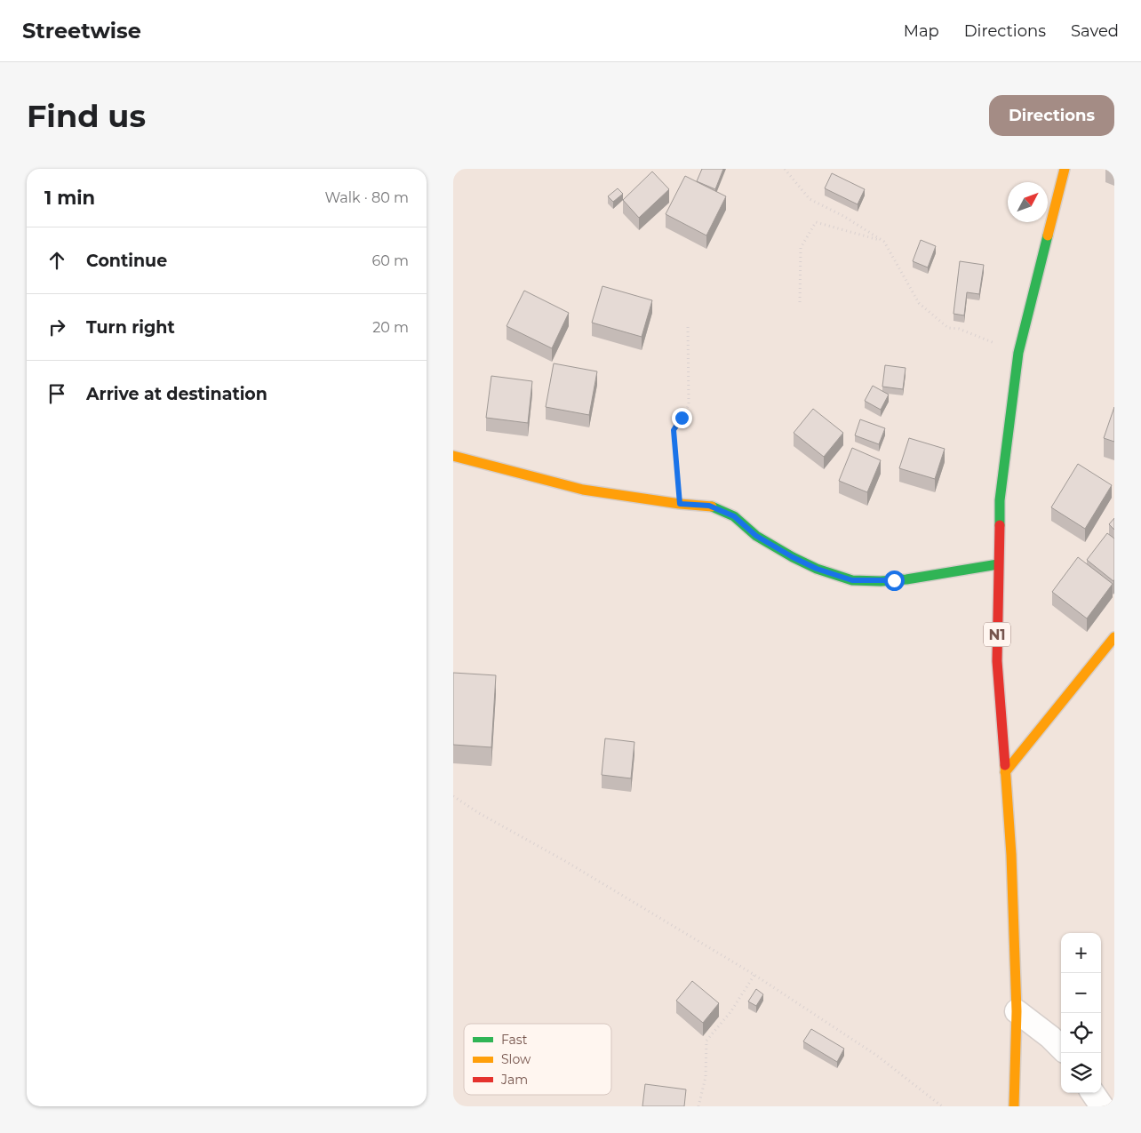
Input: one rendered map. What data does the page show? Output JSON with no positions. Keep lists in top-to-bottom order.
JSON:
{
  "streets": {
    "main road": ["N1"]
  },
  "legend": ["Fast", "Slow", "Jam"],
  "north": "top right",
  "page": {
    "header": "Streetwise",
    "nav": ["Map", "Directions", "Saved"],
    "buttons": "Directions",
    "title": "Find us",
    "heading": ["1 min", "Walk · 80 m"],
    "list": [
      ["Continue", "60 m"],
      ["Turn right", "20 m"],
      "Arrive at destination"
    ],
    "map_buttons": ["+", "−"]
  }
}
